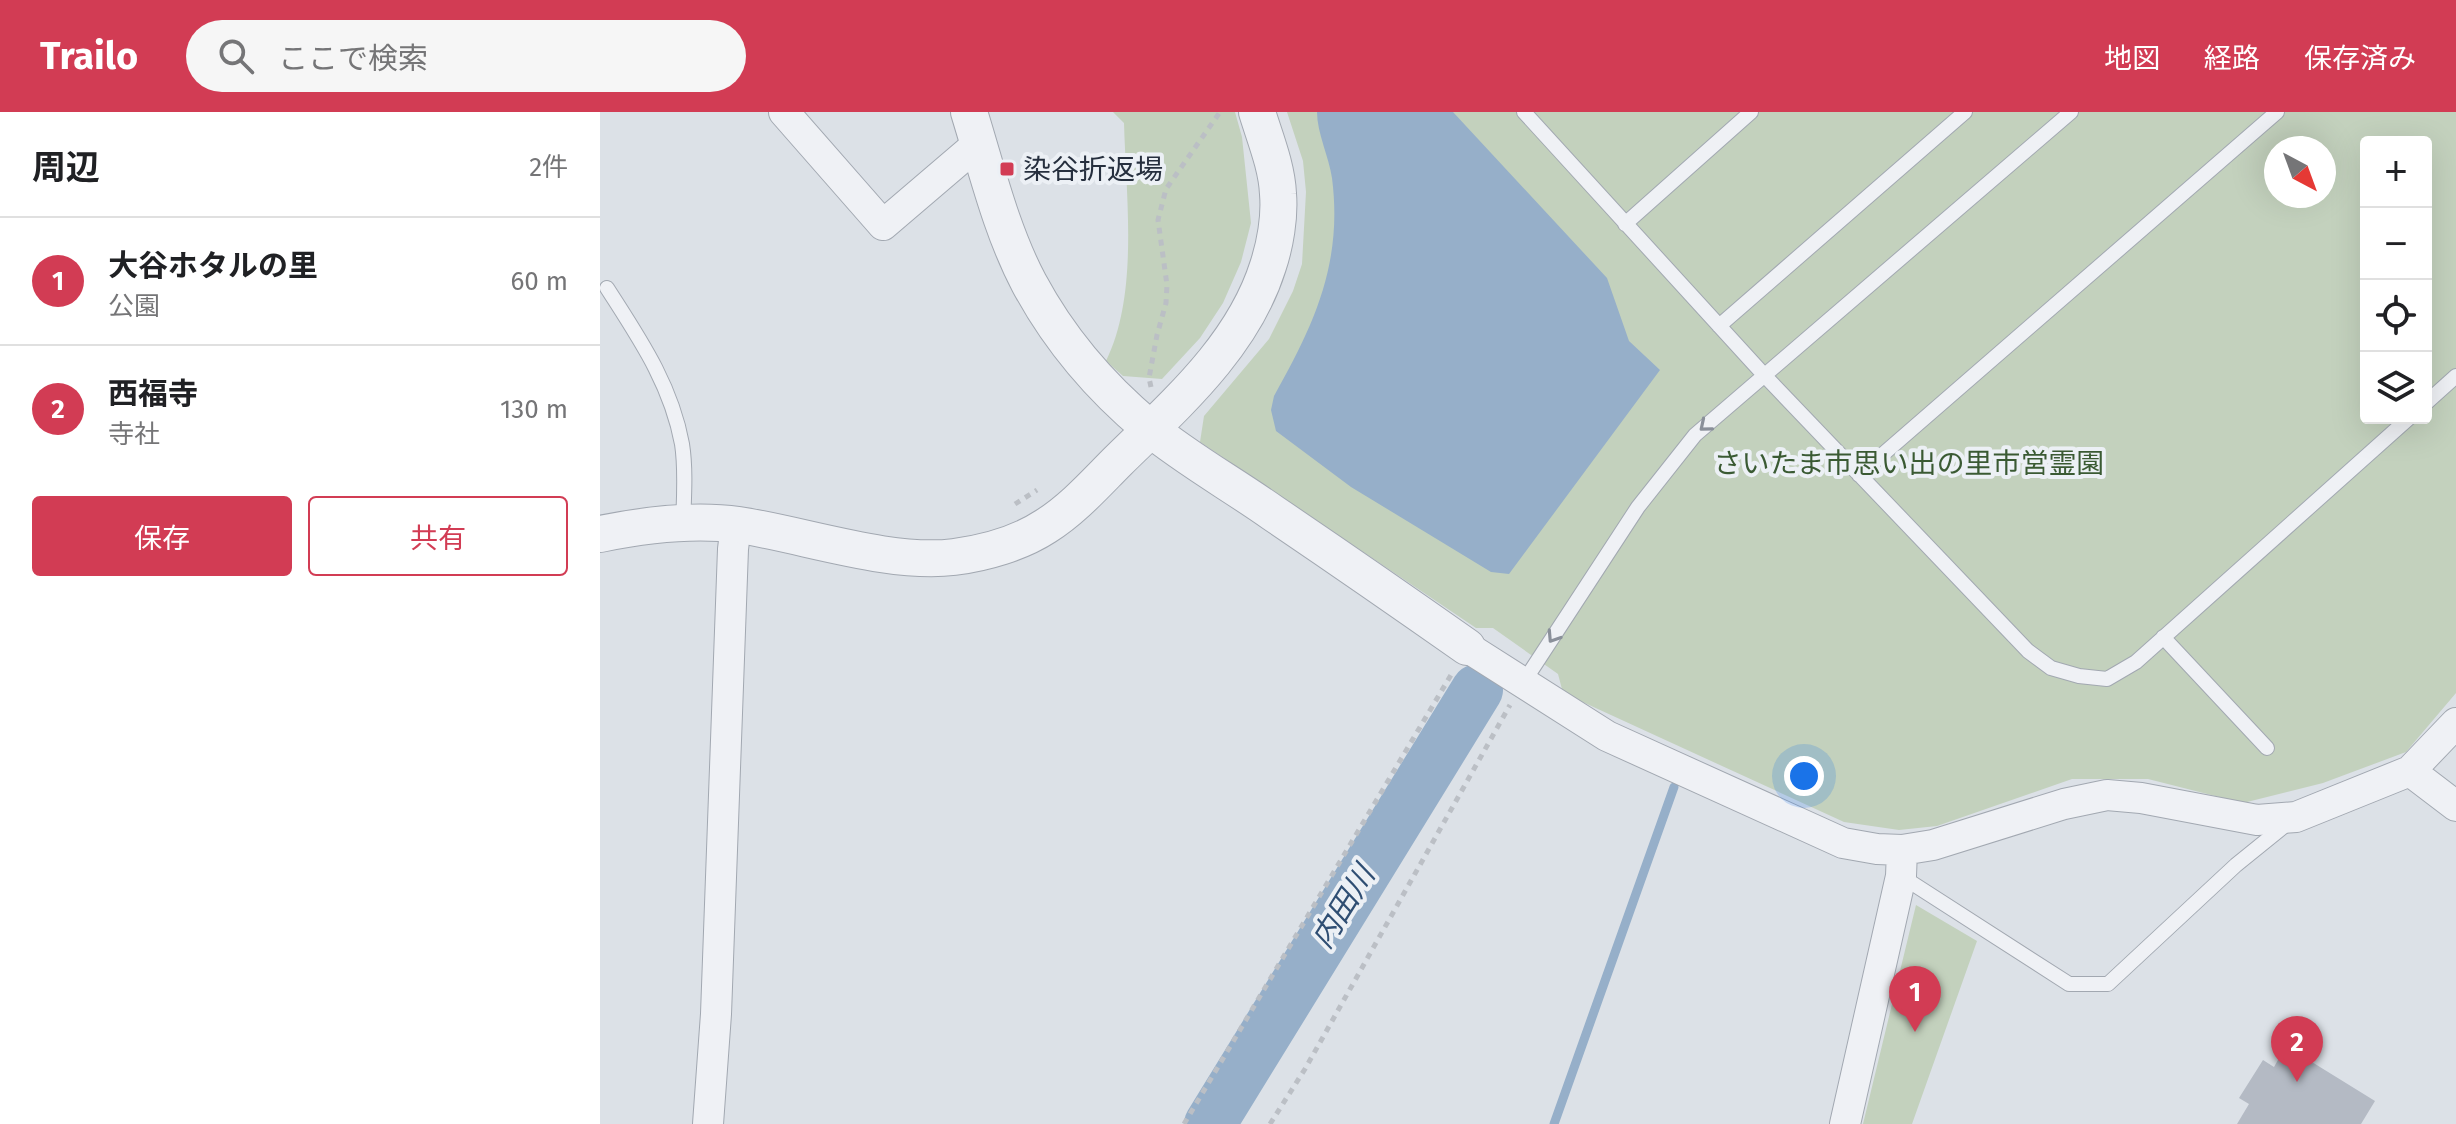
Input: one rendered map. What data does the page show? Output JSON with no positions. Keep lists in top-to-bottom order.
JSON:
{
  "water": ["内田川"],
  "parks": ["さいたま市思い出の里市営霊園"],
  "places": {
    "transit": ["染谷折返場"]
  },
  "north": "bottom right",
  "page": {
    "header": "Trailo",
    "search": "ここで検索",
    "nav": ["地図", "経路", "保存済み"],
    "heading": ["周辺", "2件"],
    "map_buttons": ["+", "−"],
    "list": [
      {
        "mark": "1",
        "name": "大谷ホタルの里",
        "note": "公園",
        "value": "60 m"
      },
      {
        "mark": "2",
        "name": "西福寺",
        "note": "寺社",
        "value": "130 m"
      }
    ],
    "buttons": ["保存", "共有"],
    "pins": ["1", "2"]
  }
}
